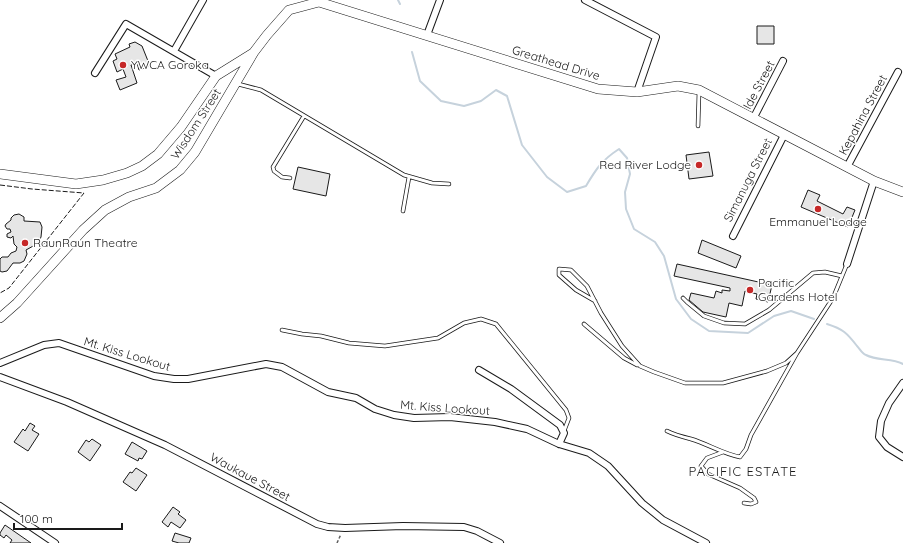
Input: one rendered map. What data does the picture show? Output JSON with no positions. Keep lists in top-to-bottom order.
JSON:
{
  "streets": {
    "street": [
      "Greathead Drive",
      "Ide Street",
      "Kepahina Street",
      "Wisdom Street",
      "Simanuga Street",
      "Mt. Kiss Lookout",
      "Waukaue Street"
    ]
  },
  "crossings": [
    ["Greathead Drive", "Ide Street"],
    ["Greathead Drive", "Kepahina Street"],
    ["Greathead Drive", "Wisdom Street"],
    ["Greathead Drive", "Simanuga Street"]
  ],
  "districts": ["PACIFIC ESTATE"],
  "places": [
    "YWCA Goroka",
    "Red River Lodge",
    "Emmanuel Lodge",
    "RaunRaun Theatre",
    "Pacific Gardens Hotel"
  ],
  "scale_bar": "100 m"
}
